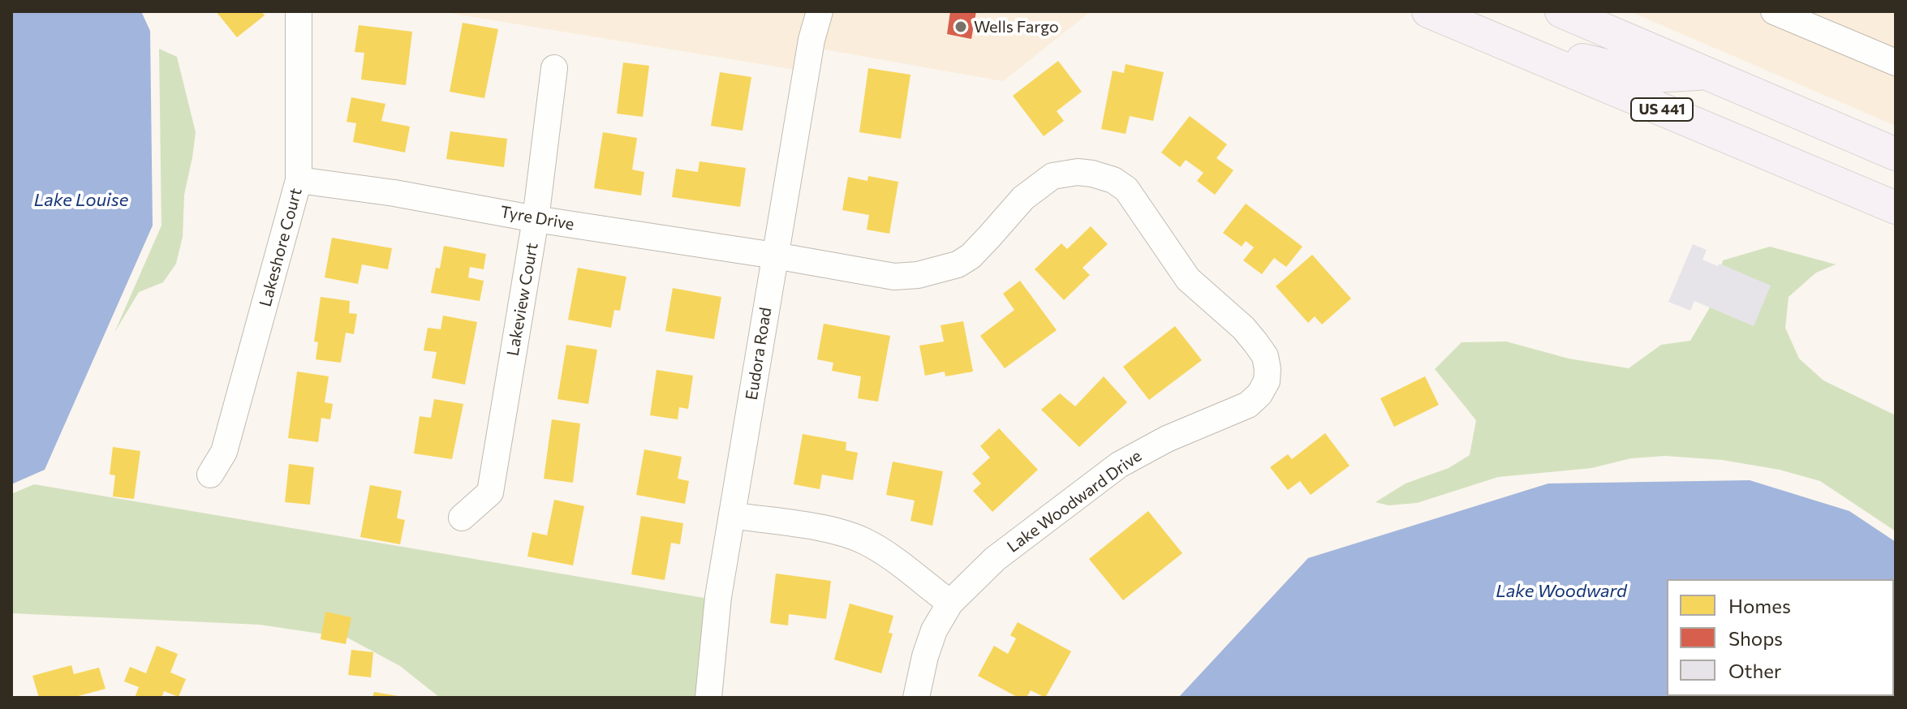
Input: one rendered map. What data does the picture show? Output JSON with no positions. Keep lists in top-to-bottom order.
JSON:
{
  "streets": {
    "main road": ["US 441"],
    "street": [
      "Tyre Drive",
      "Lakeshore Court",
      "Lakeview Court",
      "Eudora Road",
      "Lake Woodward Drive"
    ]
  },
  "crossings": [
    ["Tyre Drive", "Lakeshore Court"],
    ["Tyre Drive", "Lakeview Court"],
    ["Tyre Drive", "Eudora Road"],
    ["Tyre Drive", "Lake Woodward Drive"],
    ["Eudora Road", "Lake Woodward Drive"]
  ],
  "water": ["Lake Louise", "Lake Woodward"],
  "places": ["Wells Fargo"],
  "legend": ["Homes", "Shops", "Other"]
}
